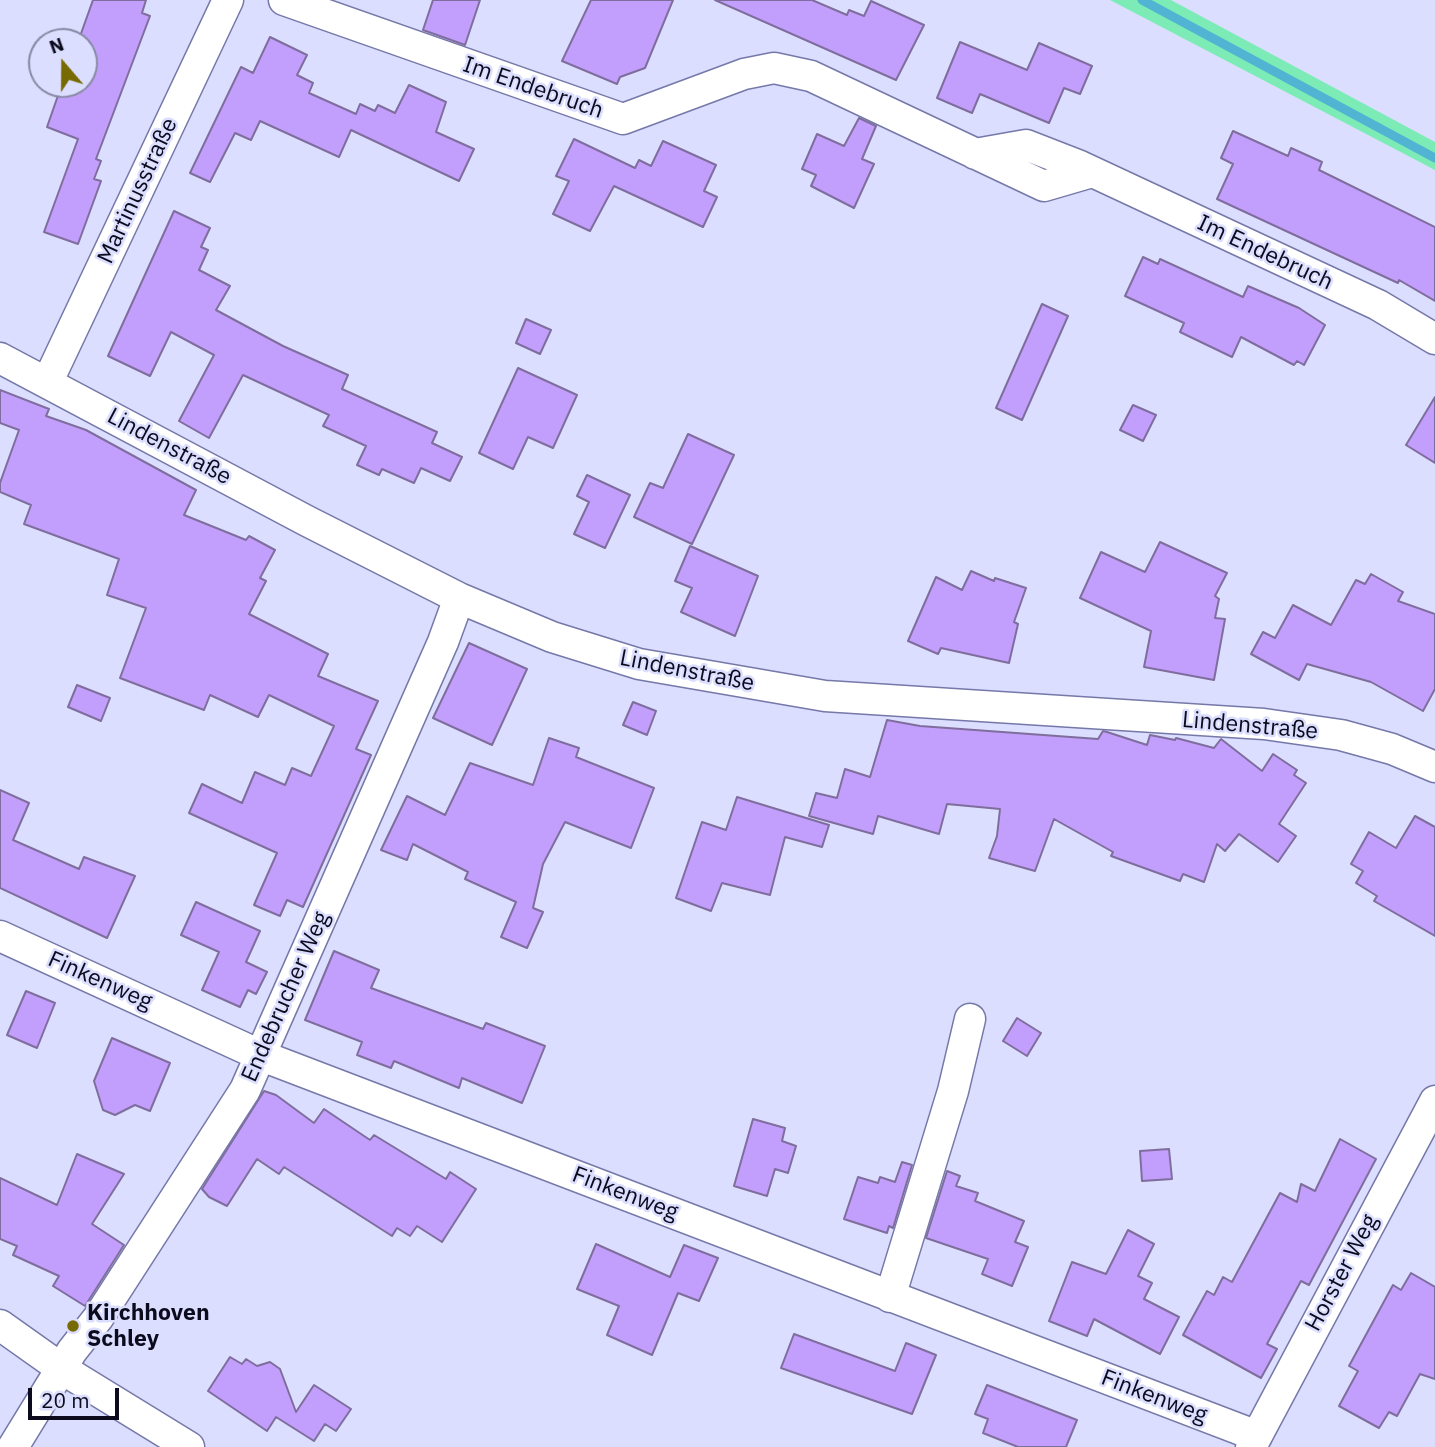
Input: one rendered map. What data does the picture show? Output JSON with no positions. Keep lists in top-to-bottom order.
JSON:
{
  "streets": {
    "street": [
      "Im Endebruch",
      "Martinusstraße",
      "Lindenstraße",
      "Finkenweg",
      "Endebrucher Weg",
      "Horster Weg"
    ]
  },
  "crossings": [
    ["Martinusstraße", "Lindenstraße"],
    ["Lindenstraße", "Endebrucher Weg"],
    ["Finkenweg", "Endebrucher Weg"],
    ["Finkenweg", "Horster Weg"]
  ],
  "places": ["Kirchhoven Schley"],
  "scale_bar": "20 m",
  "north": "top"
}
